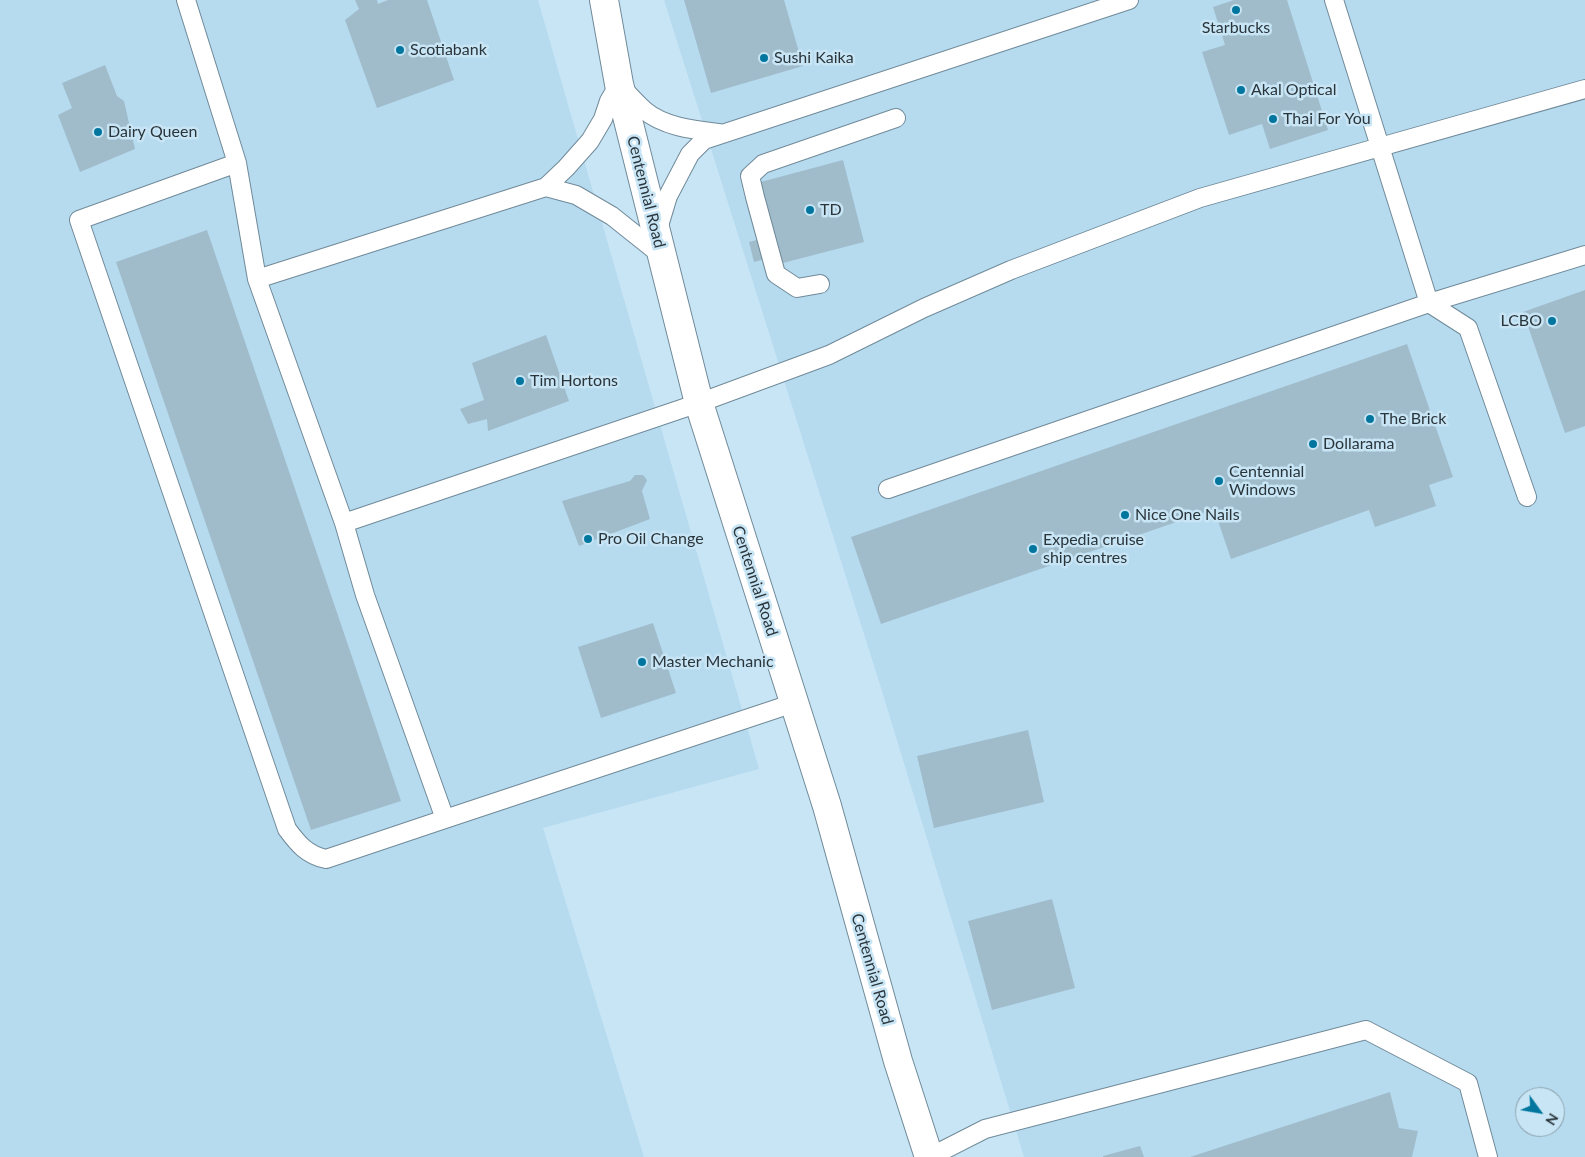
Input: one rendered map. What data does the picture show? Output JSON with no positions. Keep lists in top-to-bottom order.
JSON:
{
  "streets": {
    "street": ["Centennial Road"]
  },
  "places": [
    "Starbucks",
    "Scotiabank",
    "Sushi Kaika",
    "Akal Optical",
    "Thai For You",
    "Dairy Queen",
    "TD",
    "LCBO",
    "Tim Hortons",
    "The Brick",
    "Dollarama",
    "Centennial Windows",
    "Nice One Nails",
    "Pro Oil Change",
    "Expedia cruise ship centres",
    "Master Mechanic"
  ],
  "north": "bottom right"
}
